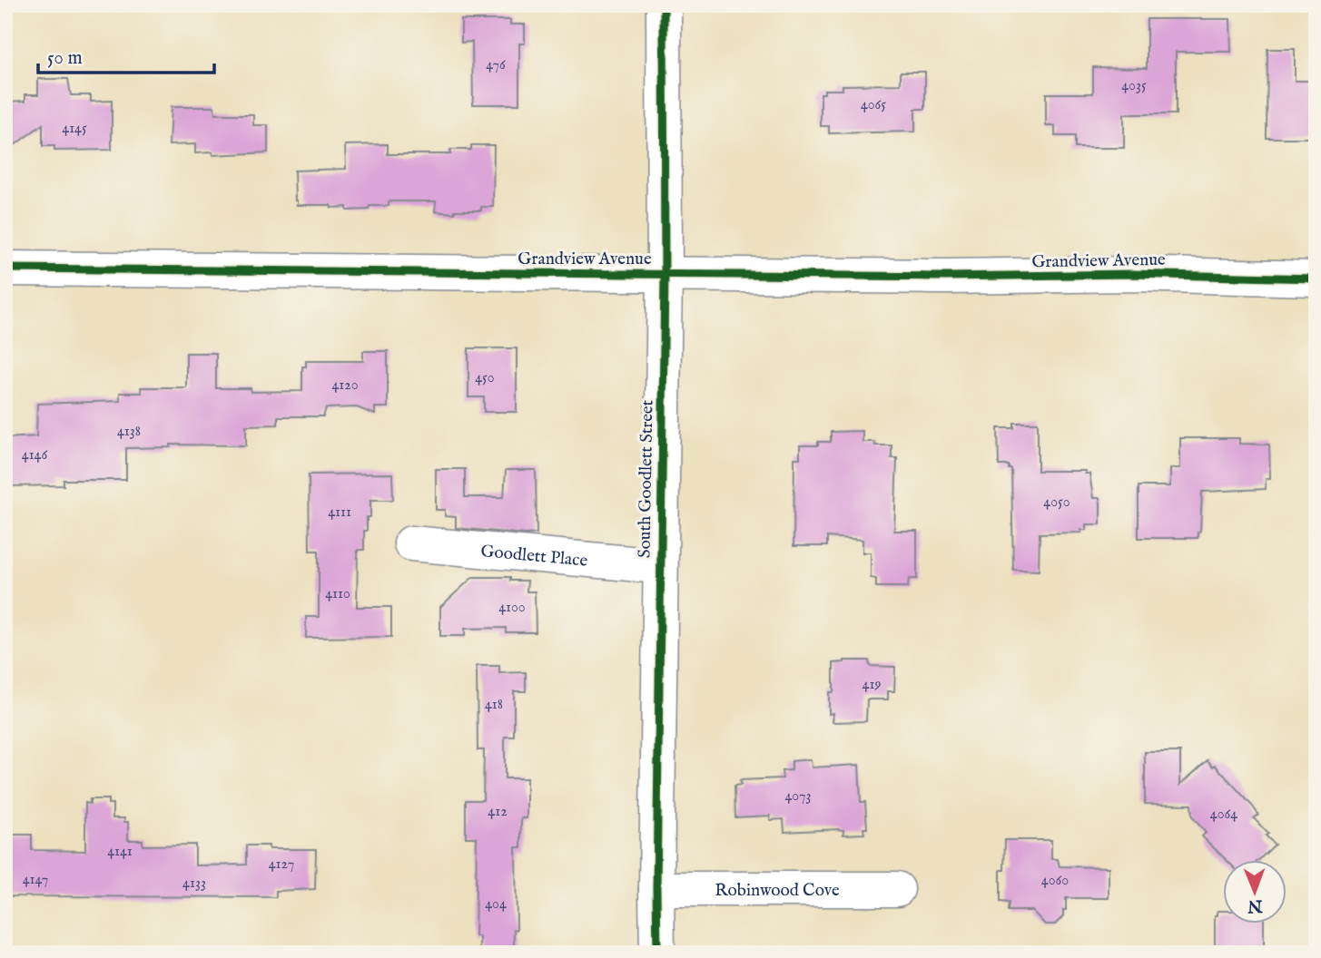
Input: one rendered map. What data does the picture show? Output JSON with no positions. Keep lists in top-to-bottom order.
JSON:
{
  "streets": {
    "street": [
      "Grandview Avenue",
      "South Goodlett Street",
      "Goodlett Place",
      "Robinwood Cove"
    ]
  },
  "crossings": [
    ["Grandview Avenue", "South Goodlett Street"],
    ["South Goodlett Street", "Goodlett Place"],
    ["South Goodlett Street", "Robinwood Cove"]
  ],
  "house_numbers": [
    "476",
    "4035",
    "4065",
    "4145",
    "450",
    "4120",
    "4138",
    "4146",
    "4050",
    "4111",
    "4110",
    "4100",
    "419",
    "418",
    "4073",
    "412",
    "4064",
    "4141",
    "4127",
    "4147",
    "4060",
    "4133",
    "404"
  ],
  "scale_bar": "50 m",
  "north": "bottom"
}
